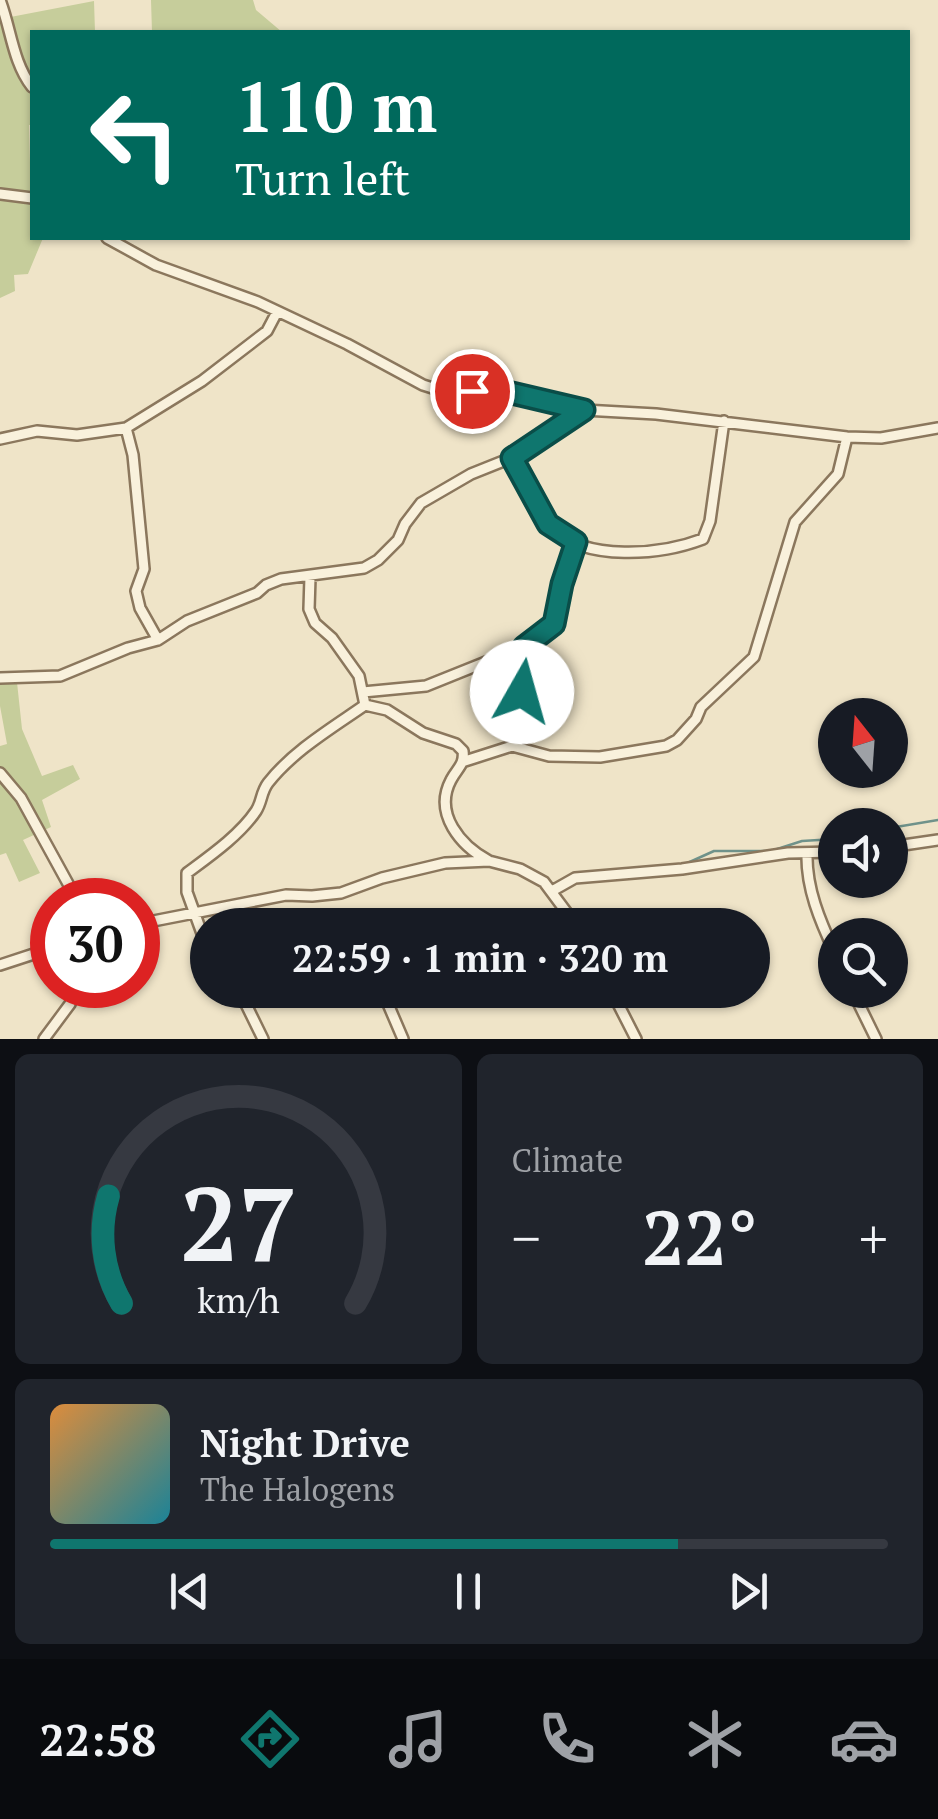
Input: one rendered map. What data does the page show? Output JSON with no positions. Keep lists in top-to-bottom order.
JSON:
{
  "north": "top",
  "page": {
    "turn": ["110 m", "Turn left"],
    "limit": "30",
    "trip": "22:59 · 1 min · 320 m",
    "tile": "Climate",
    "heat": ["−", "22°", "+"],
    "song": ["Night Drive", "The Halogens"],
    "tabs": "22:58",
    "gauge": ["27", "km/h"]
  }
}
